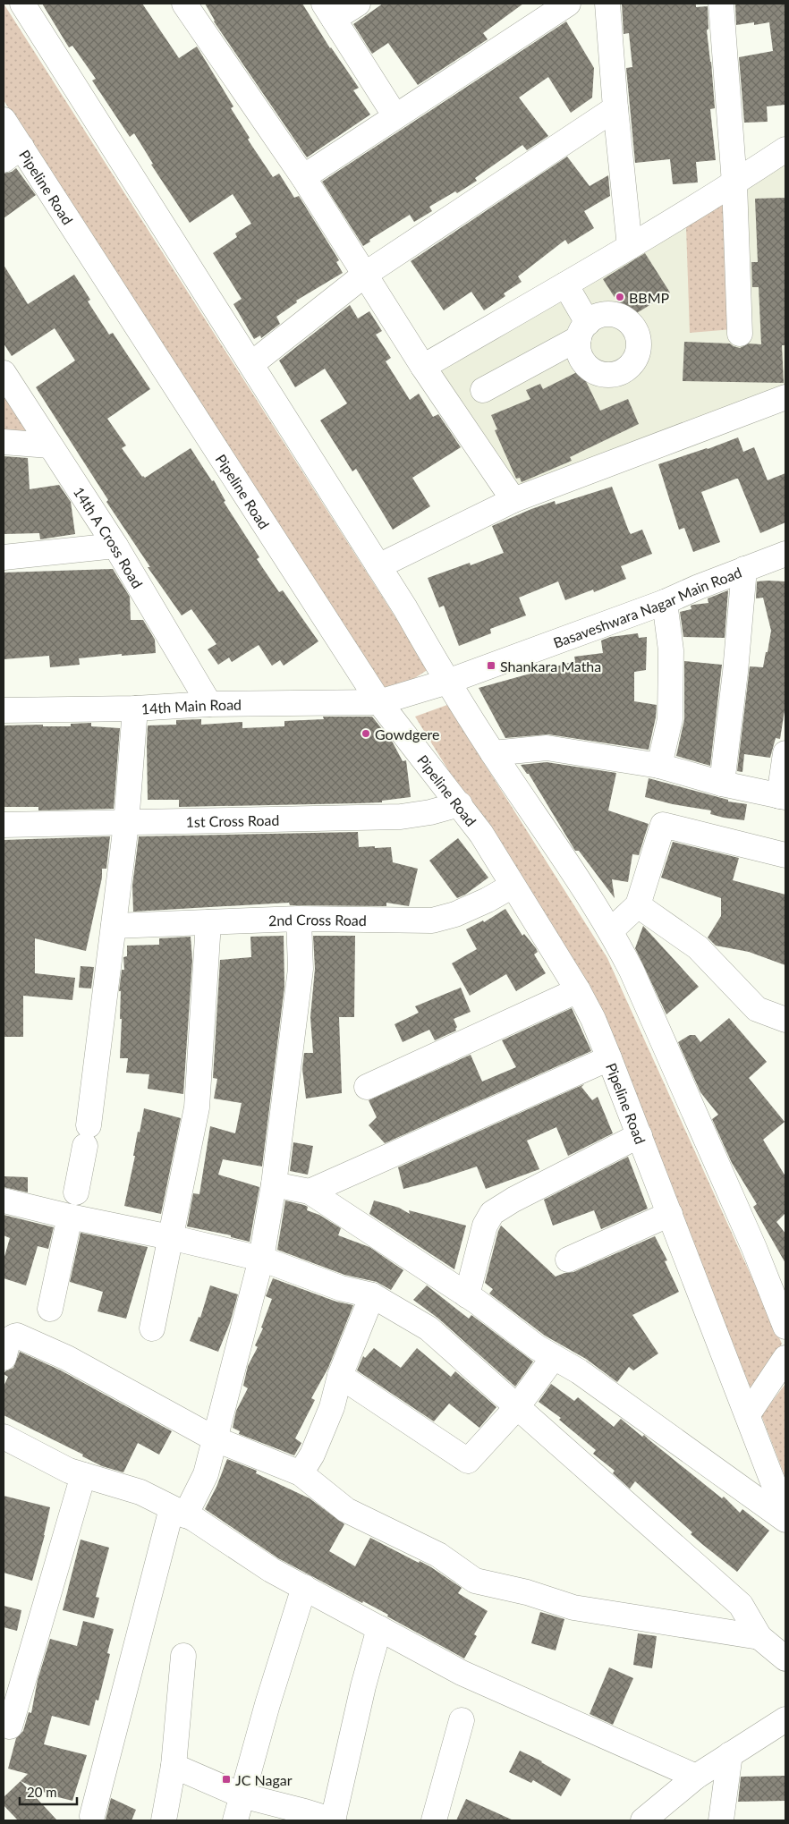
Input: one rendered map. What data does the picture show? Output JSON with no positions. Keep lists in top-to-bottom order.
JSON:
{
  "streets": {
    "street": [
      "Pipeline Road",
      "14th A Cross Road",
      "Basaveshwara Nagar Main Road",
      "14th Main Road",
      "1st Cross Road",
      "2nd Cross Road"
    ]
  },
  "crossings": [
    ["Pipeline Road", "Basaveshwara Nagar Main Road"],
    ["Pipeline Road", "14th Main Road"],
    ["Pipeline Road", "1st Cross Road"],
    ["Pipeline Road", "2nd Cross Road"],
    ["14th A Cross Road", "14th Main Road"],
    ["Basaveshwara Nagar Main Road", "14th Main Road"]
  ],
  "places": {
    "other": ["BBMP", "Gowdgere"],
    "transit": ["Shankara Matha", "JC Nagar"]
  },
  "scale_bar": "20 m"
}
